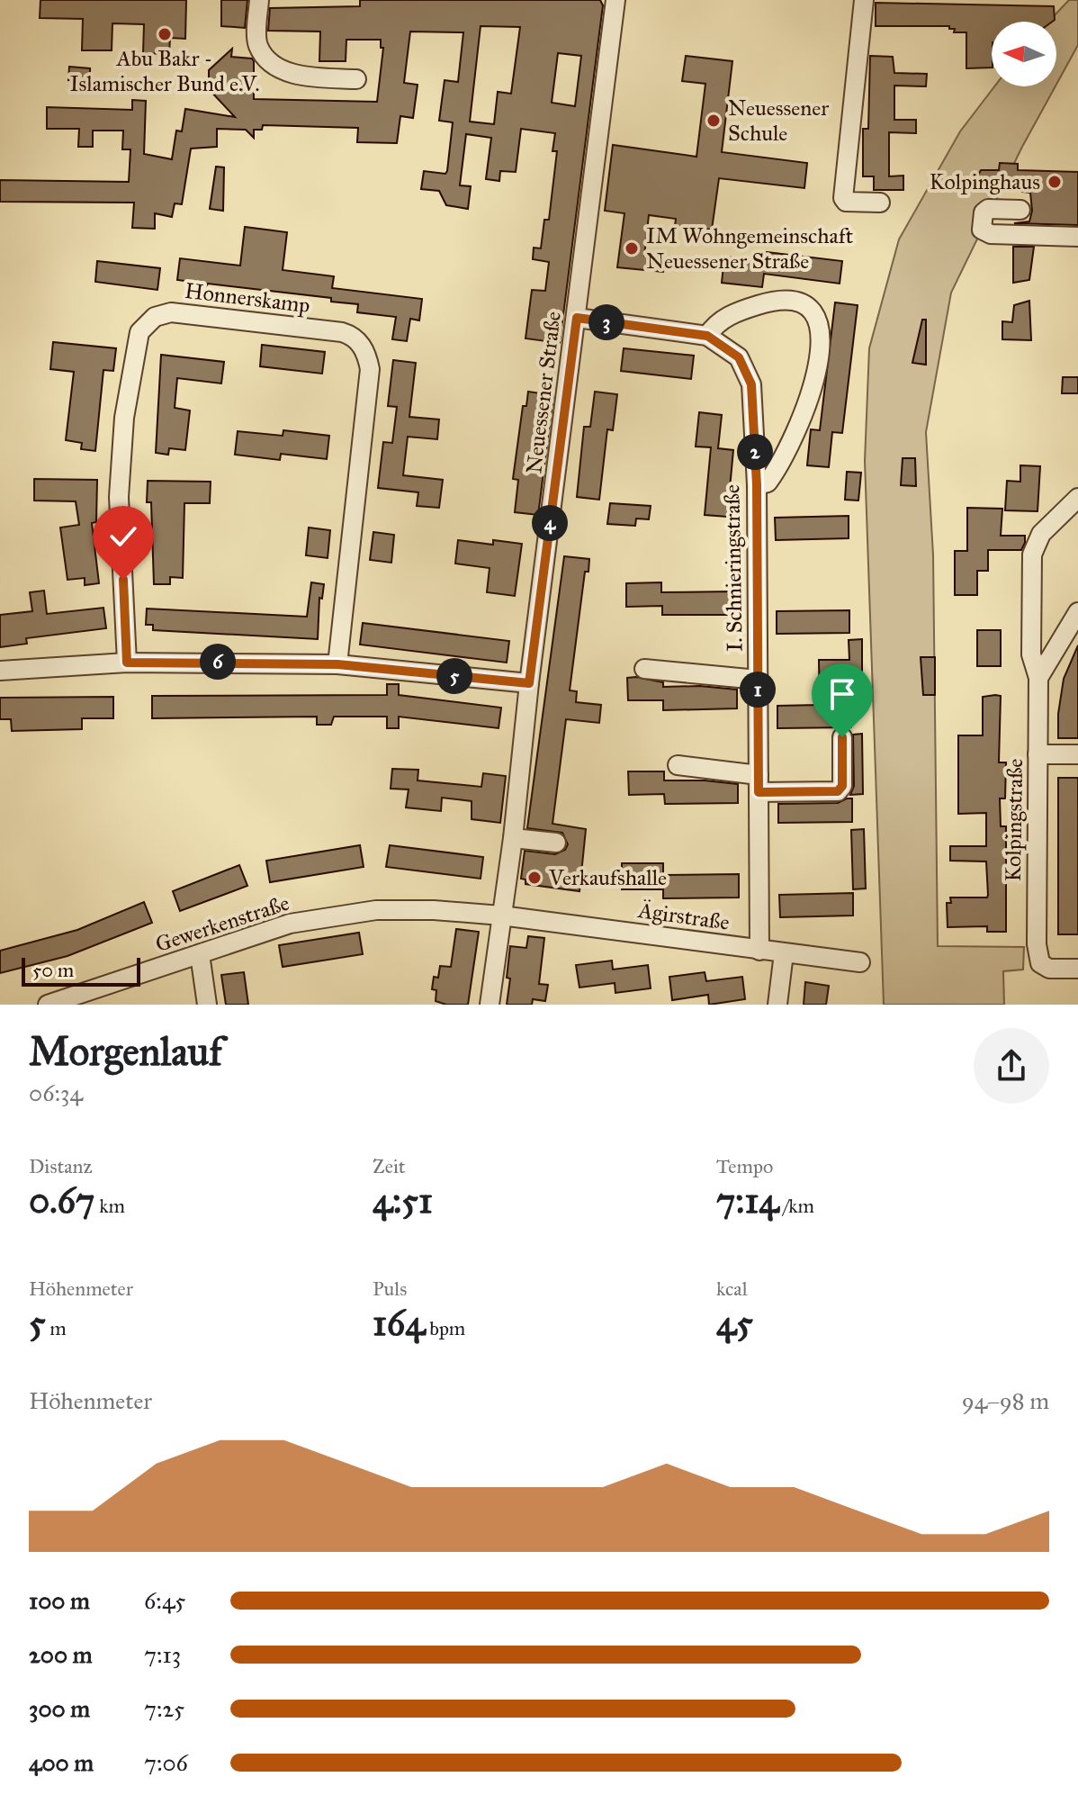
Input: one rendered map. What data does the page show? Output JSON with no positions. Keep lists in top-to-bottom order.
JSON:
{
  "streets": {
    "street": [
      "Honnerskamp",
      "Neuessener Straße",
      "I. Schnieringstraße",
      "Kolpingstraße",
      "Ägirstraße",
      "Gewerkenstraße"
    ]
  },
  "crossings": [
    ["Neuessener Straße", "I. Schnieringstraße"],
    ["Neuessener Straße", "Ägirstraße"],
    ["Neuessener Straße", "Gewerkenstraße"],
    ["I. Schnieringstraße", "Ägirstraße"],
    ["Ägirstraße", "Gewerkenstraße"]
  ],
  "places": [
    "Abu Bakr - Islamischer Bund e.V.",
    "Neuessener Schule",
    "Kolpinghaus",
    "IM Wohngemeinschaft Neuessener Straße",
    "Verkaufshalle"
  ],
  "scale_bar": "50 m",
  "north": "left",
  "page": {
    "pins": [
      "3",
      "2",
      "4",
      "6",
      "5",
      "1"
    ],
    "scale": "50 m",
    "heading": ["Morgenlauf", "06:34"],
    "stats": [
      ["Distanz", "0.67 km"],
      ["Zeit", "4:51"],
      ["Tempo", "7:14 /km"],
      ["Höhenmeter", "5 m"],
      ["Puls", "164 bpm"],
      ["kcal", "45"]
    ],
    "chart": ["Höhenmeter", "94–98 m"],
    "list": [
      {
        "name": "100 m",
        "note": "6:45"
      },
      {
        "name": "200 m",
        "note": "7:13"
      },
      {
        "name": "300 m",
        "note": "7:25"
      },
      {
        "name": "400 m",
        "note": "7:06"
      }
    ]
  }
}
